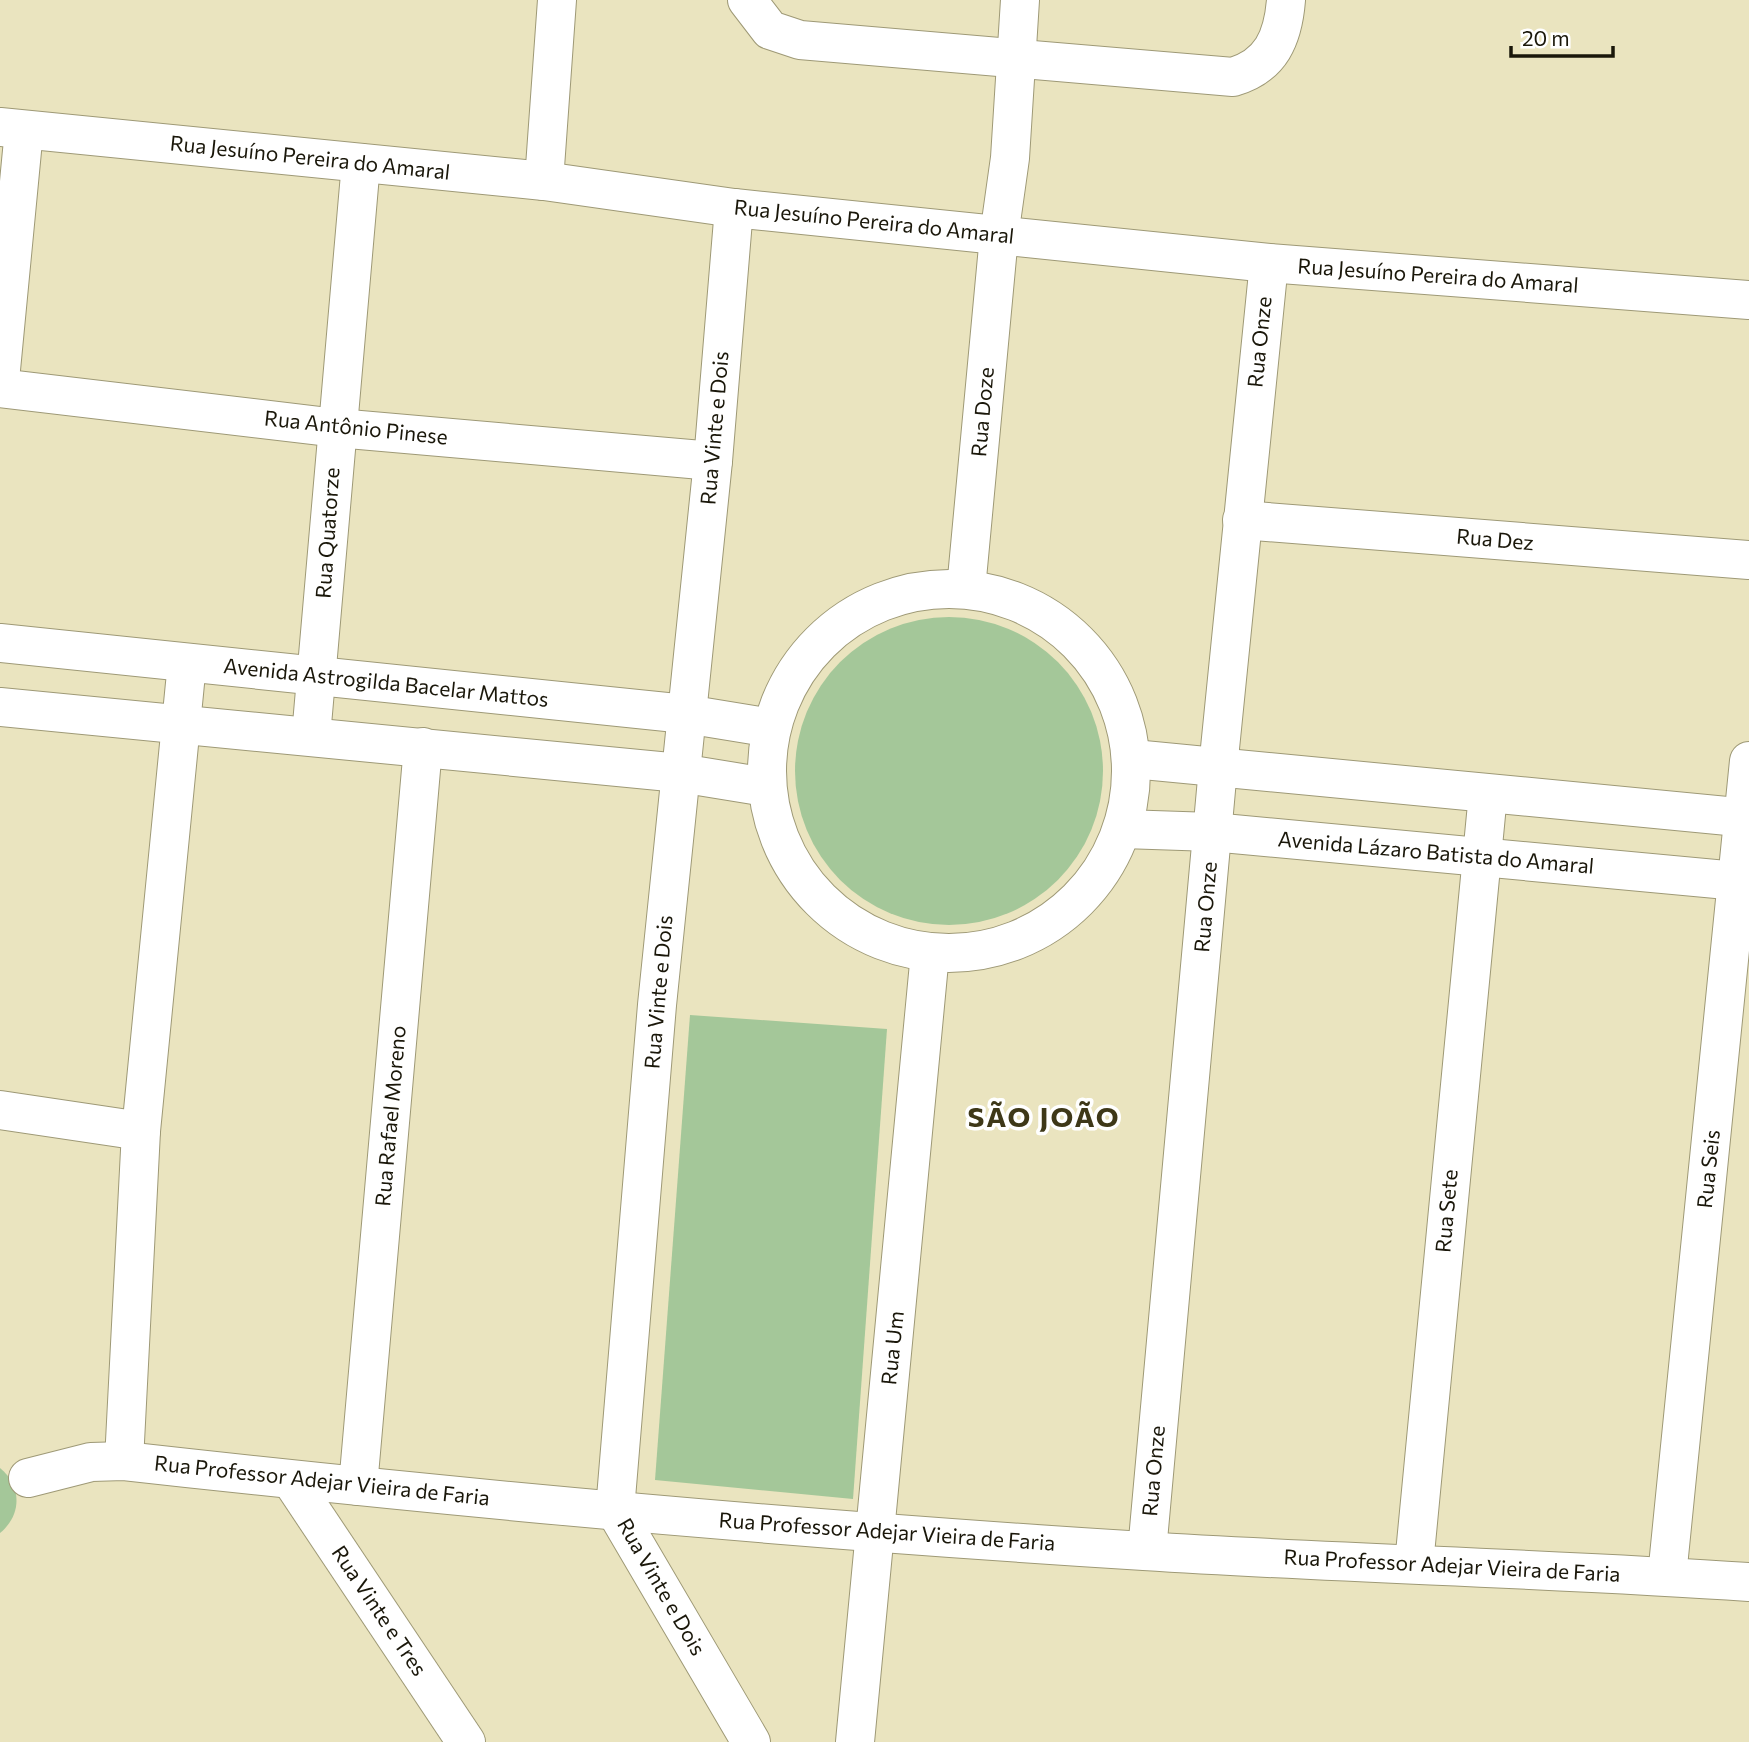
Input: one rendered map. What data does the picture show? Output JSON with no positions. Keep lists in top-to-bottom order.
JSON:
{
  "streets": {
    "street": [
      "Rua Jesuíno Pereira do Amaral",
      "Rua Onze",
      "Rua Doze",
      "Rua Antônio Pinese",
      "Rua Vinte e Dois",
      "Rua Quatorze",
      "Rua Dez",
      "Avenida Astrogilda Bacelar Mattos",
      "Avenida Lázaro Batista do Amaral",
      "Rua Rafael Moreno",
      "Rua Seis",
      "Rua Sete",
      "Rua Um",
      "Rua Professor Adejar Vieira de Faria",
      "Rua Vinte e Tres"
    ]
  },
  "crossings": [
    ["Rua Jesuíno Pereira do Amaral", "Rua Onze"],
    ["Rua Jesuíno Pereira do Amaral", "Rua Doze"],
    ["Rua Jesuíno Pereira do Amaral", "Rua Vinte e Dois"],
    ["Rua Jesuíno Pereira do Amaral", "Rua Quatorze"],
    ["Rua Onze", "Rua Dez"],
    ["Rua Onze", "Avenida Lázaro Batista do Amaral"],
    ["Rua Onze", "Rua Professor Adejar Vieira de Faria"],
    ["Rua Antônio Pinese", "Rua Vinte e Dois"],
    ["Rua Antônio Pinese", "Rua Quatorze"],
    ["Rua Vinte e Dois", "Avenida Astrogilda Bacelar Mattos"],
    ["Rua Vinte e Dois", "Rua Professor Adejar Vieira de Faria"],
    ["Rua Quatorze", "Avenida Astrogilda Bacelar Mattos"],
    ["Avenida Lázaro Batista do Amaral", "Rua Seis"],
    ["Avenida Lázaro Batista do Amaral", "Rua Sete"],
    ["Rua Rafael Moreno", "Rua Professor Adejar Vieira de Faria"],
    ["Rua Seis", "Rua Professor Adejar Vieira de Faria"],
    ["Rua Sete", "Rua Professor Adejar Vieira de Faria"],
    ["Rua Um", "Rua Professor Adejar Vieira de Faria"],
    ["Rua Professor Adejar Vieira de Faria", "Rua Vinte e Tres"]
  ],
  "districts": ["SÃO JOÃO"],
  "scale_bar": "20 m"
}
